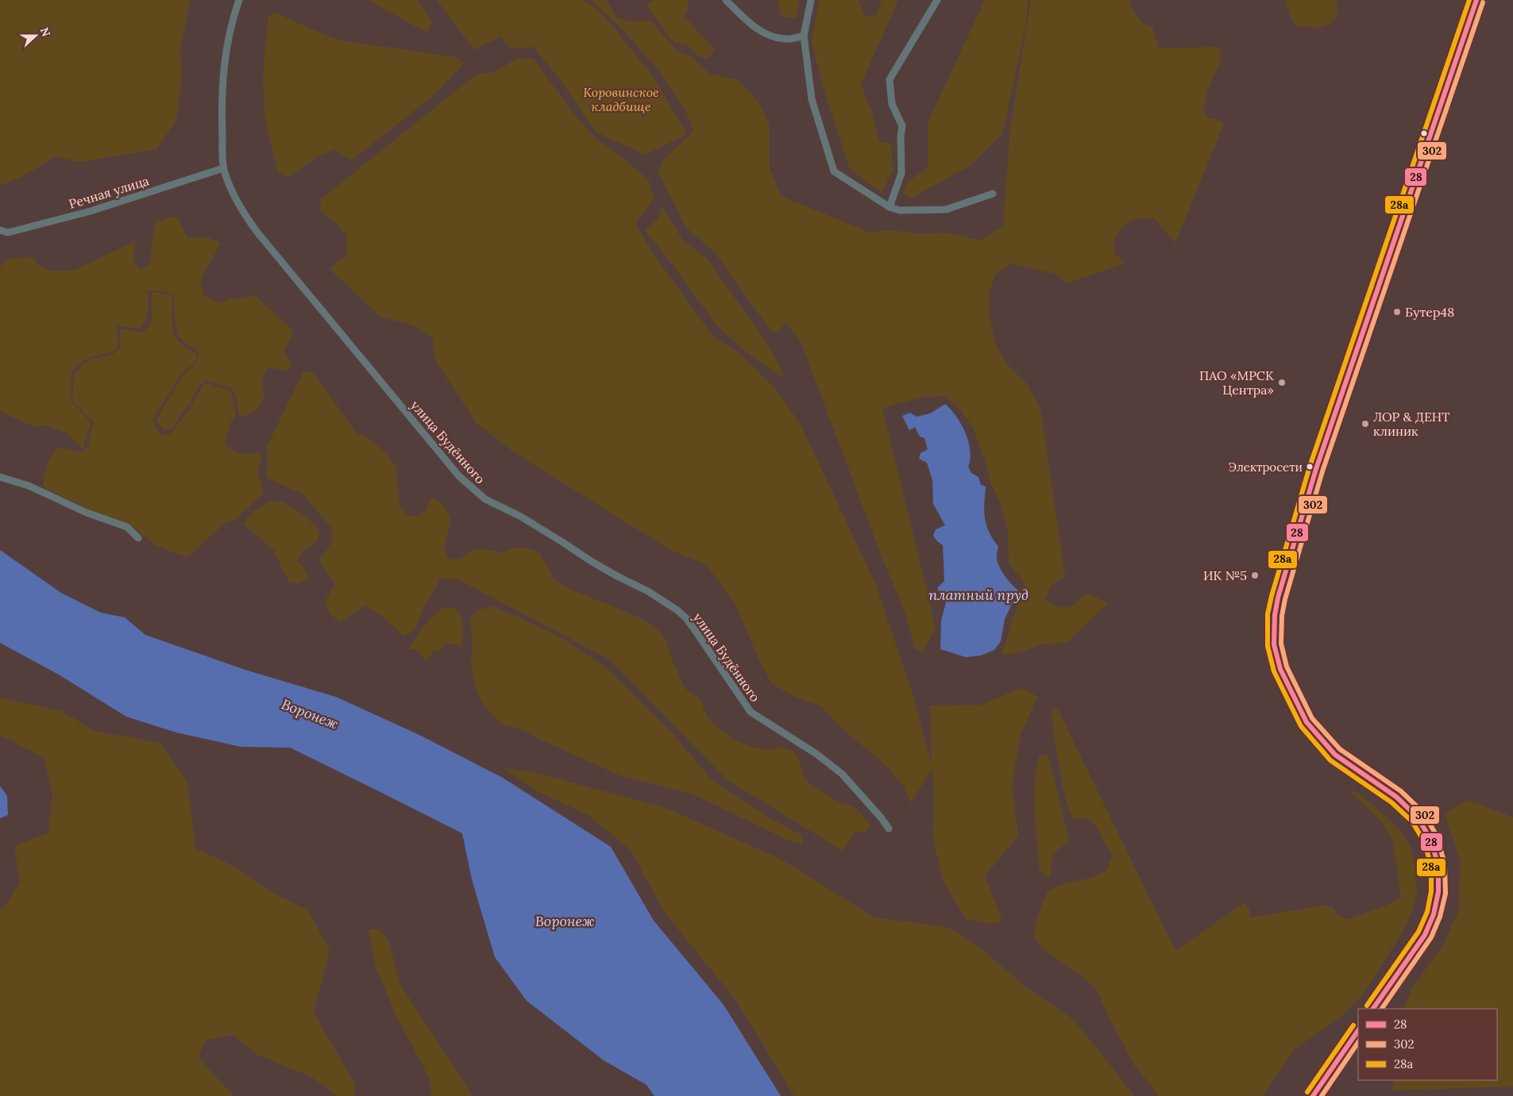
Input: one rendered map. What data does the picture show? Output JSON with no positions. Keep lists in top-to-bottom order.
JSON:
{
  "streets": {
    "street": ["Речная улица", "улица Будённого"]
  },
  "crossings": [
    ["Речная улица", "улица Будённого"]
  ],
  "water": ["платный пруд", "Воронеж"],
  "parks": ["Коровинское кладбище"],
  "places": [
    "Бутер48",
    "ПАО «МРСК Центра»",
    "ЛОР & ДЕНТ клиник",
    "Электросети",
    "ИК №5"
  ],
  "lines": ["transit line 28", "transit line 28а", "transit line 302"],
  "legend": ["28", "302", "28а"],
  "north": "right"
}
